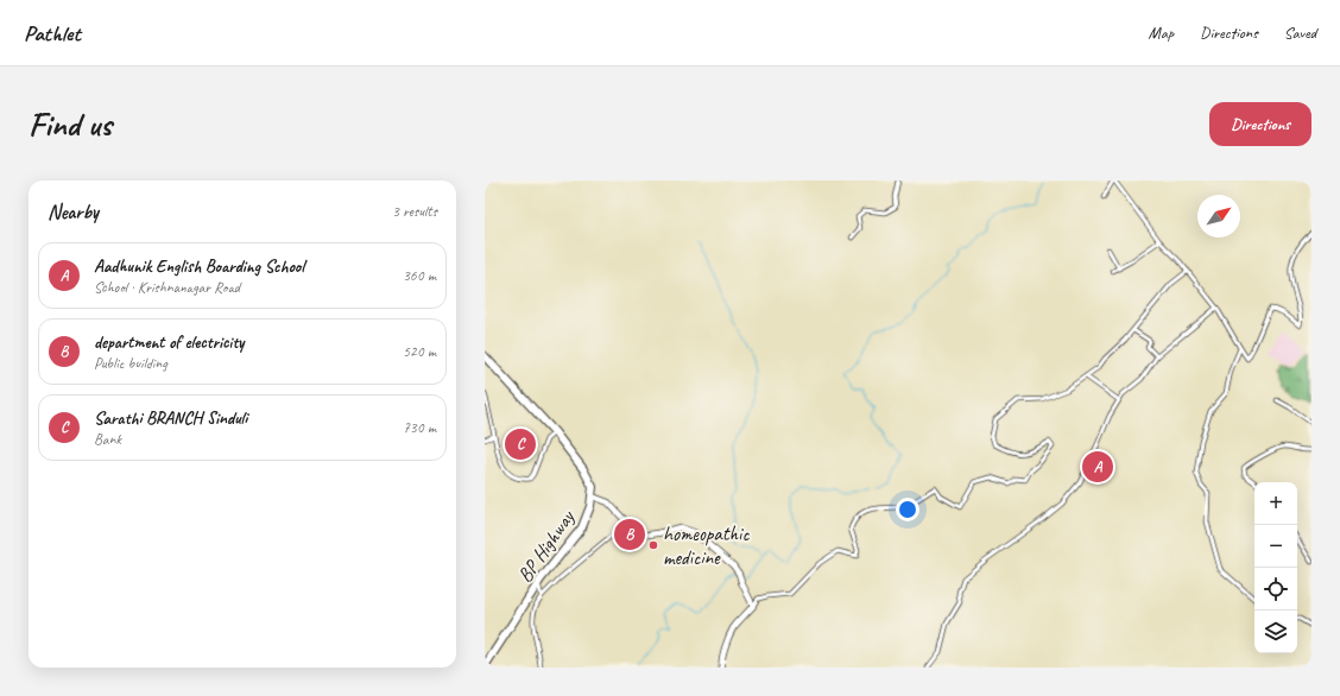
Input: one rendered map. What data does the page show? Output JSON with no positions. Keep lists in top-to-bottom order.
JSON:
{
  "streets": {
    "highway": ["BP Highway"]
  },
  "places": ["homeopathic medicine"],
  "north": "top right",
  "page": {
    "header": "Pathlet",
    "nav": ["Map", "Directions", "Saved"],
    "buttons": "Directions",
    "title": "Find us",
    "heading": ["Nearby", "3 results"],
    "list": [
      {
        "mark": "A",
        "name": "Aadhunik English Boarding School",
        "note": "School · Krishnanagar Road",
        "value": "360 m"
      },
      {
        "mark": "B",
        "name": "department of electricity",
        "note": "Public building",
        "value": "520 m"
      },
      {
        "mark": "C",
        "name": "Sarathi BRANCH Sinduli",
        "note": "Bank",
        "value": "730 m"
      }
    ],
    "pins": ["C", "A", "B"],
    "map_buttons": ["+", "−"]
  }
}
